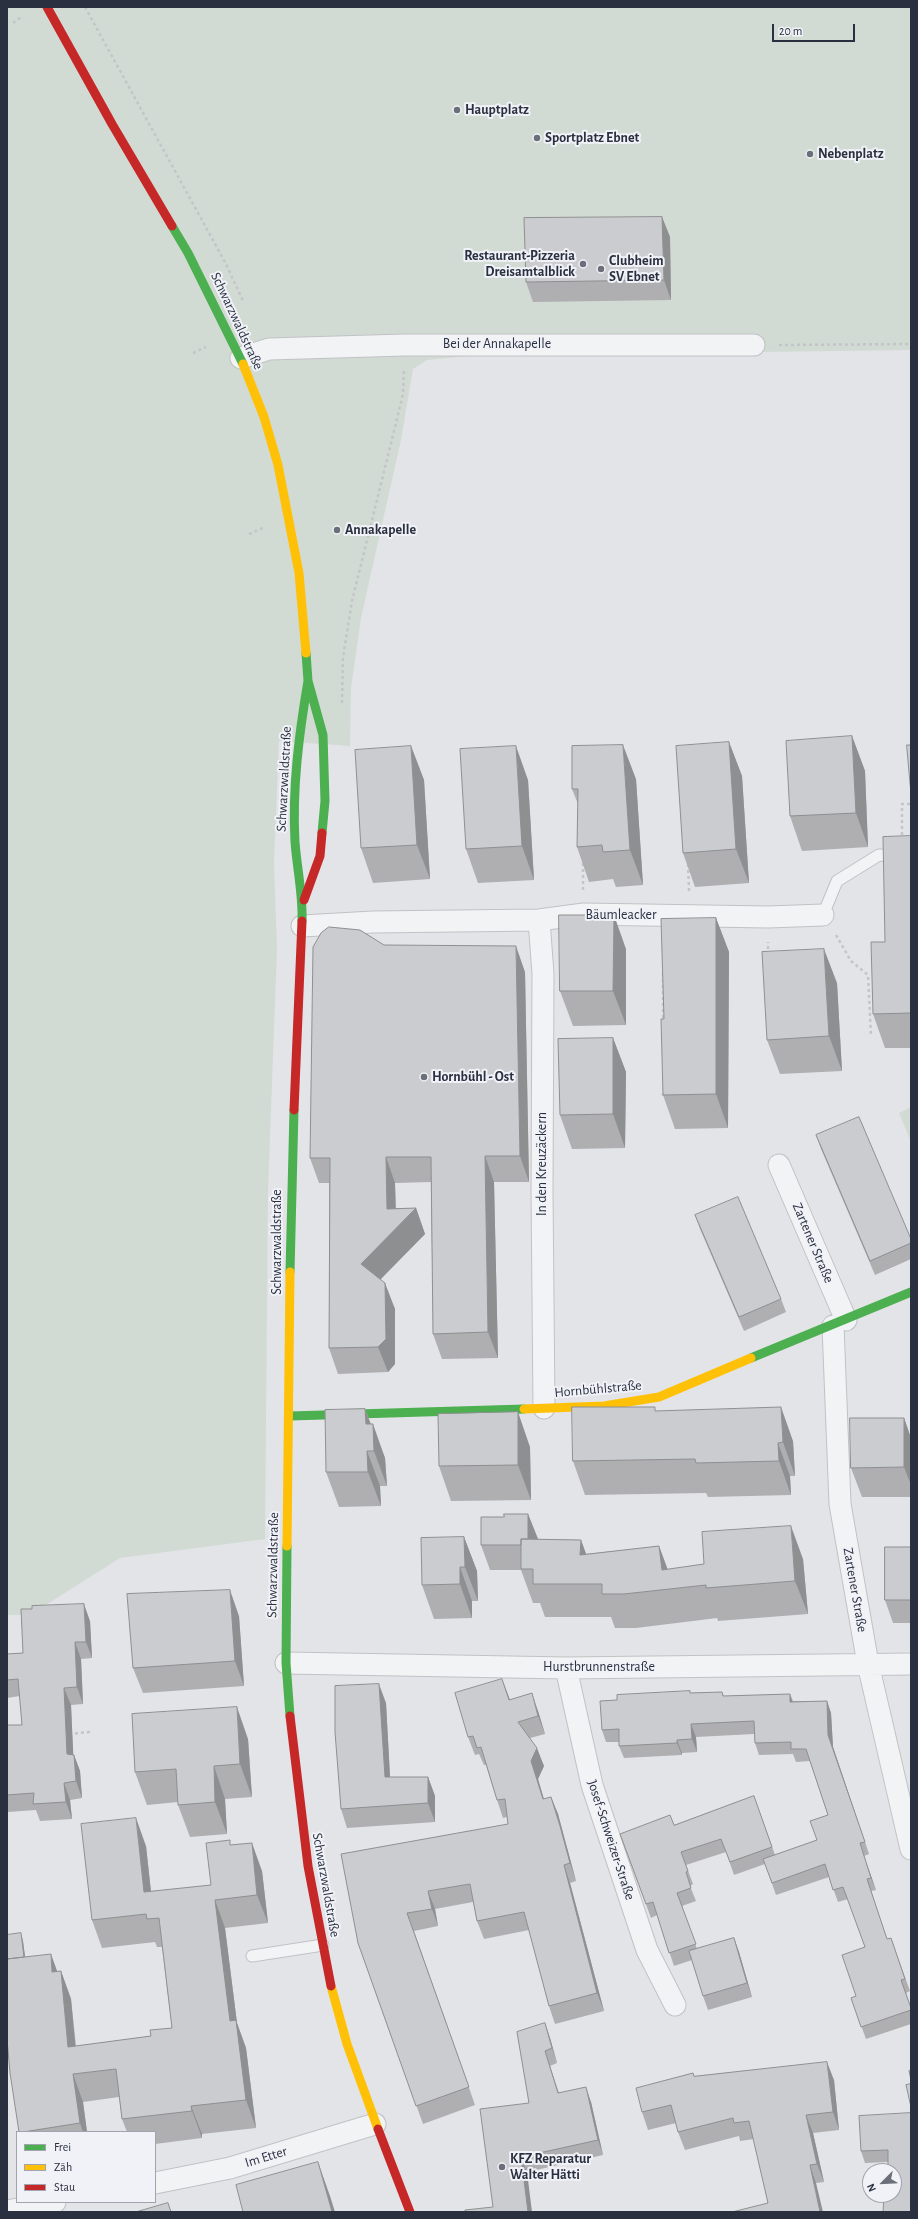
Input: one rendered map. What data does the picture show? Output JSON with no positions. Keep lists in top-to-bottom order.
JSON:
{
  "streets": {
    "main road": ["Schwarzwaldstraße", "Hornbühlstraße"],
    "street": [
      "Bei der Annakapelle",
      "Bäumleacker",
      "In den Kreuzäckern",
      "Zartener Straße",
      "Hurstbrunnenstraße",
      "Josef-Schweizer-Straße",
      "Im Etter"
    ]
  },
  "crossings": [
    ["Schwarzwaldstraße", "Bei der Annakapelle"],
    ["Schwarzwaldstraße", "Bäumleacker"],
    ["Schwarzwaldstraße", "Hornbühlstraße"],
    ["Schwarzwaldstraße", "Hurstbrunnenstraße"],
    ["Schwarzwaldstraße", "Im Etter"],
    ["Bäumleacker", "In den Kreuzäckern"],
    ["In den Kreuzäckern", "Hornbühlstraße"],
    ["Zartener Straße", "Hornbühlstraße"],
    ["Zartener Straße", "Hurstbrunnenstraße"],
    ["Hurstbrunnenstraße", "Josef-Schweizer-Straße"]
  ],
  "places": [
    "Hauptplatz",
    "Sportplatz Ebnet",
    "Nebenplatz",
    "Restaurant-Pizzeria Dreisamtalblick",
    "Clubheim SV Ebnet",
    "Annakapelle",
    "Hornbühl - Ost",
    "KFZ Reparatur Walter Hätti"
  ],
  "legend": ["Frei", "Zäh", "Stau"],
  "scale_bar": "20 m",
  "north": "bottom left"
}
